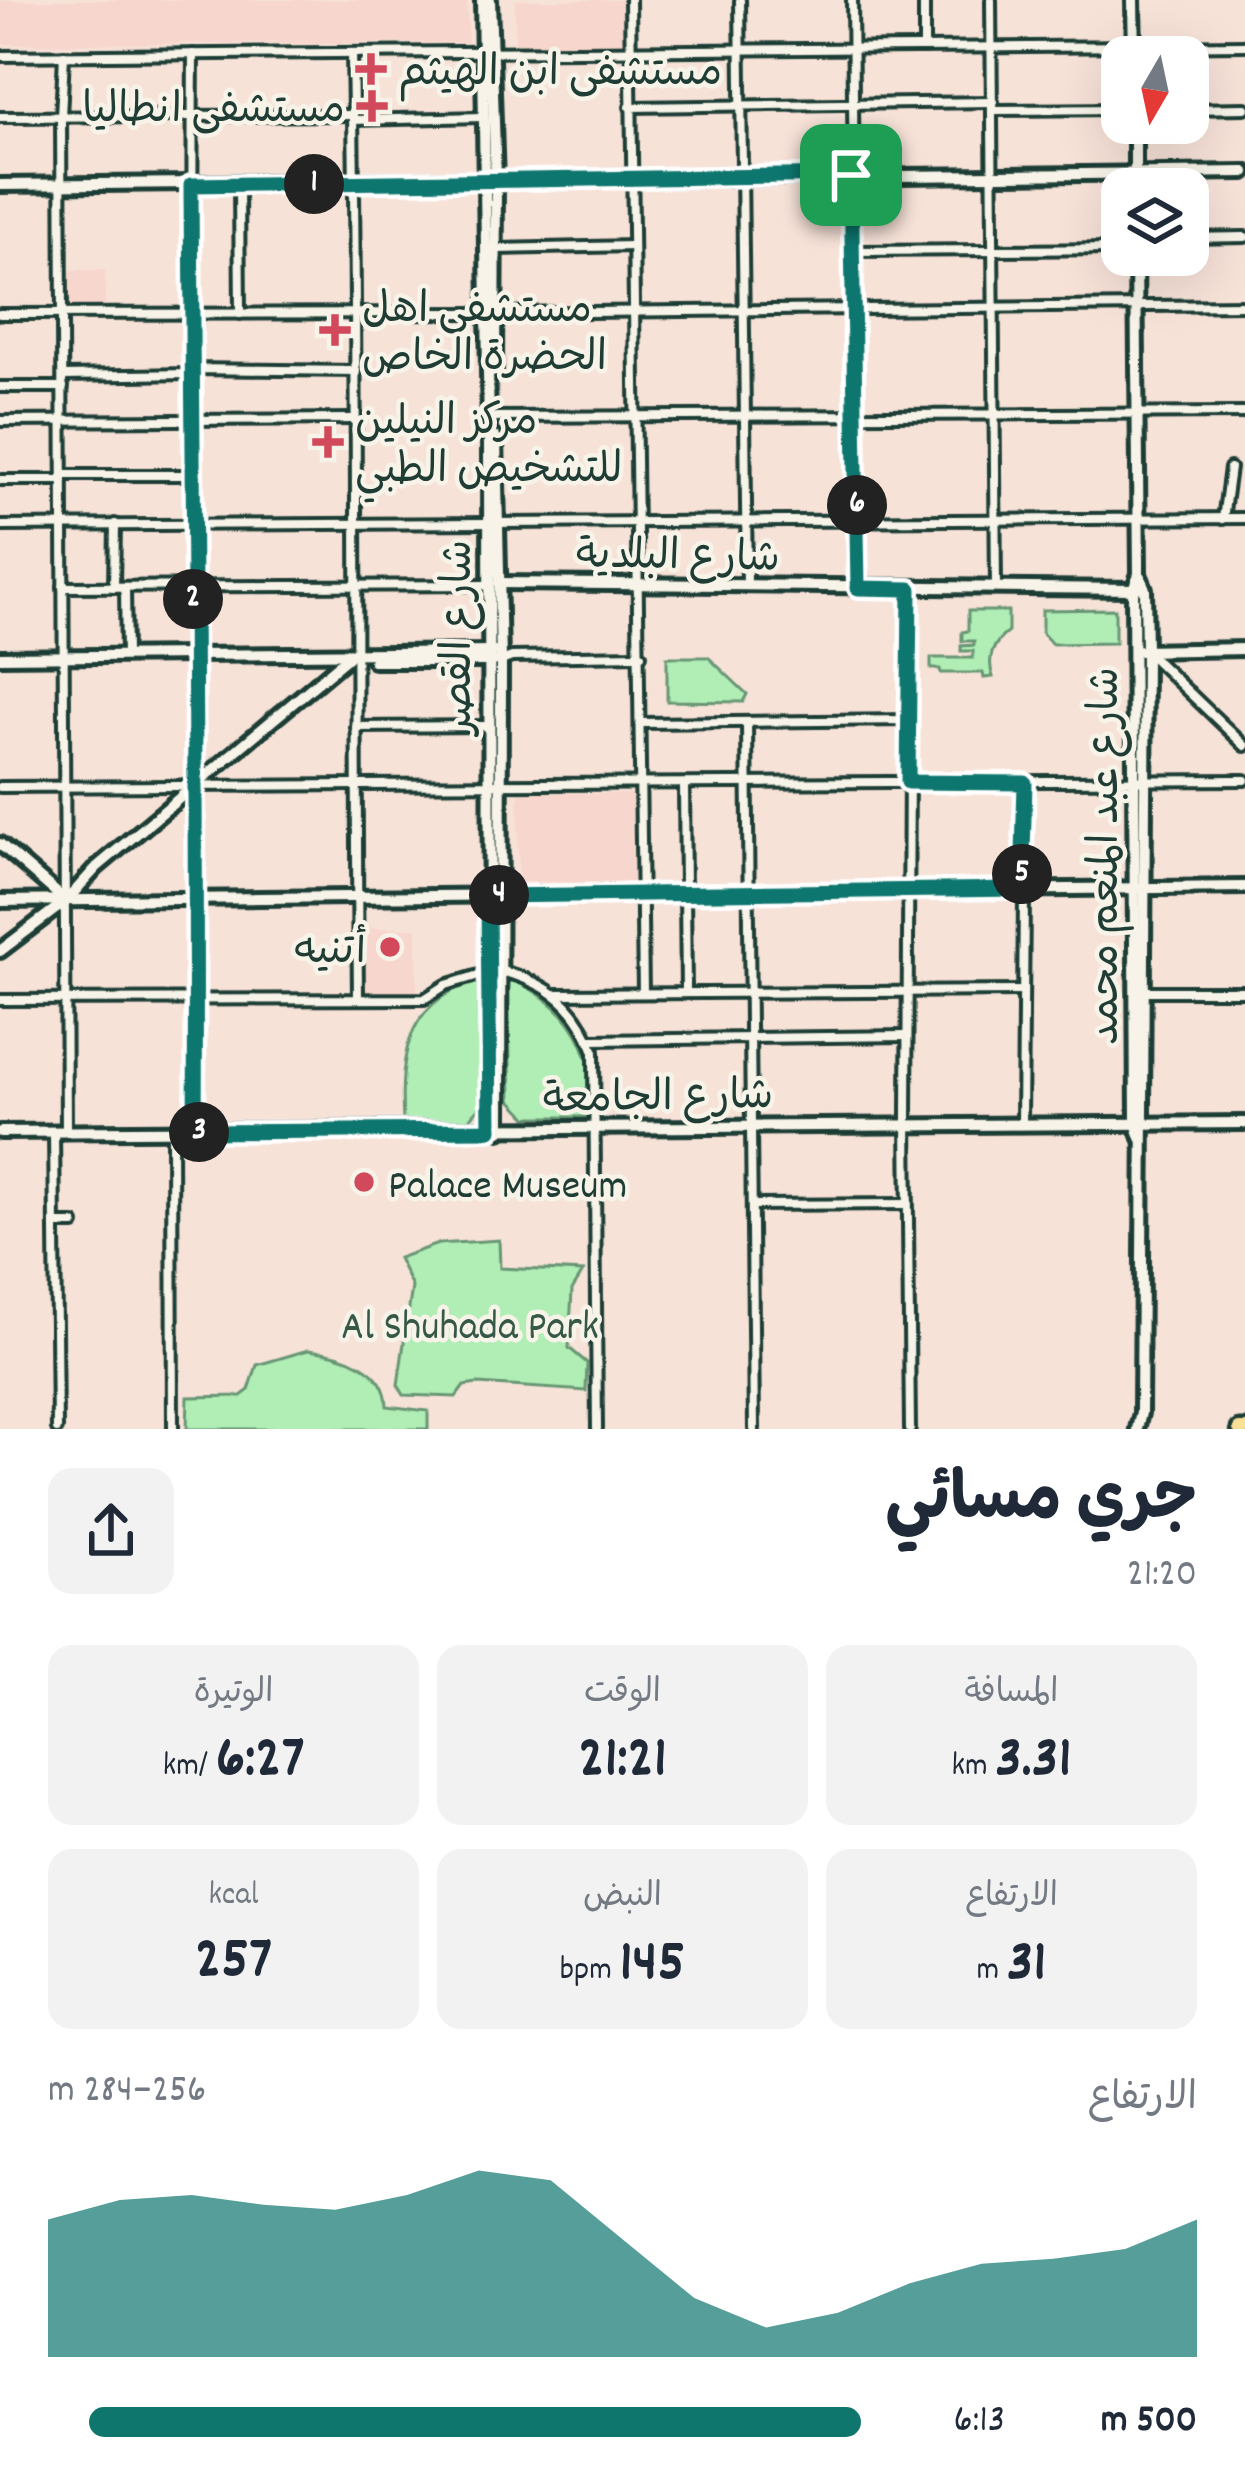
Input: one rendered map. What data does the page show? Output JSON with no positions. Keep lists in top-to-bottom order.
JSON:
{
  "streets": {
    "street": [
      "شارع البلدية",
      "شارع القصر",
      "شارع عبد المنعم محمد",
      "شارع الجامعة"
    ]
  },
  "crossings": [
    ["شارع البلدية", "شارع القصر"],
    ["شارع البلدية", "شارع عبد المنعم محمد"],
    ["شارع القصر", "شارع الجامعة"],
    ["شارع عبد المنعم محمد", "شارع الجامعة"]
  ],
  "parks": ["Al Shuhada Park"],
  "places": {
    "health": [
      "مستشفى ابن الهيثم",
      "مستشفى انطاليا",
      "مستشفى اهل الحضرة الخاص",
      "مركز النيلين للتشخيص الطبي"
    ],
    "other": ["أتنيه", "Palace Museum"]
  },
  "north": "bottom",
  "page": {
    "pins": [
      "1",
      "6",
      "2",
      "5",
      "4",
      "3"
    ],
    "heading": ["جري مسائي", "21:20"],
    "stats": [
      ["المسافة", "3.31 km"],
      ["الوقت", "21:21"],
      ["الوتيرة", "6:27 /km"],
      ["الارتفاع", "31 m"],
      ["النبض", "145 bpm"],
      ["kcal", "257"]
    ],
    "chart": ["الارتفاع", "256–284 m"],
    "list": [
      {
        "name": "500 m",
        "note": "6:13"
      }
    ]
  }
}
